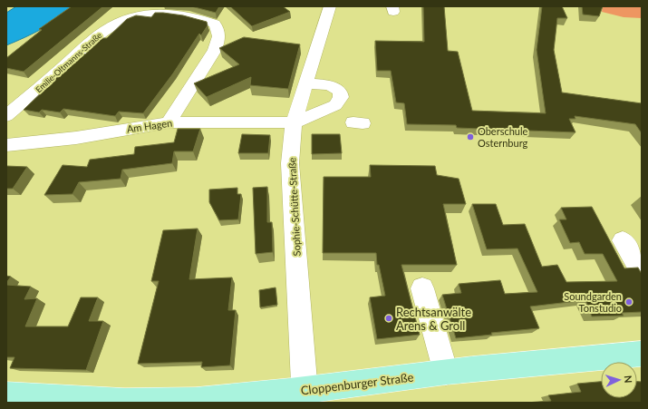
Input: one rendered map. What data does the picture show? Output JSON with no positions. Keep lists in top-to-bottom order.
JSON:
{
  "streets": {
    "main road": ["Cloppenburger Straße"],
    "street": ["Emilie-Oltmanns-Straße", "Am Hagen", "Sophie-Schütte-Straße"]
  },
  "crossings": [
    ["Emilie-Oltmanns-Straße", "Am Hagen"],
    ["Am Hagen", "Sophie-Schütte-Straße"],
    ["Sophie-Schütte-Straße", "Cloppenburger Straße"]
  ],
  "places": ["Oberschule Osternburg", "Soundgarden Tonstudio", "Rechtsanwälte Arens & Groll"],
  "north": "right"
}
